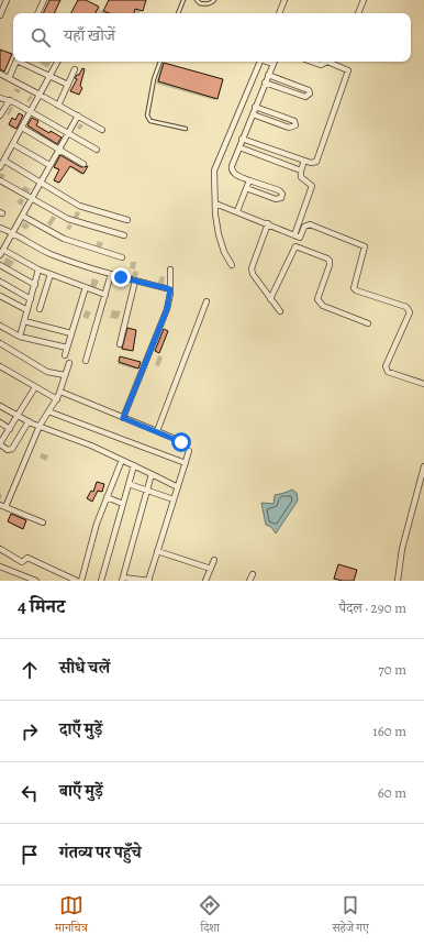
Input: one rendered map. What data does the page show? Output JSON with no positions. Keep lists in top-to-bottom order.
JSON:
{
  "page": {
    "search": "यहाँ खोजें",
    "heading": ["4 मिनट", "पैदल · 290 m"],
    "list": [
      ["सीधे चलें", "70 m"],
      ["दाएँ मुड़ें", "160 m"],
      ["बाएँ मुड़ें", "60 m"],
      "गंतव्य पर पहुँचे"
    ],
    "nav": ["मानचित्र", "दिशा", "सहेजे गए"]
  }
}
